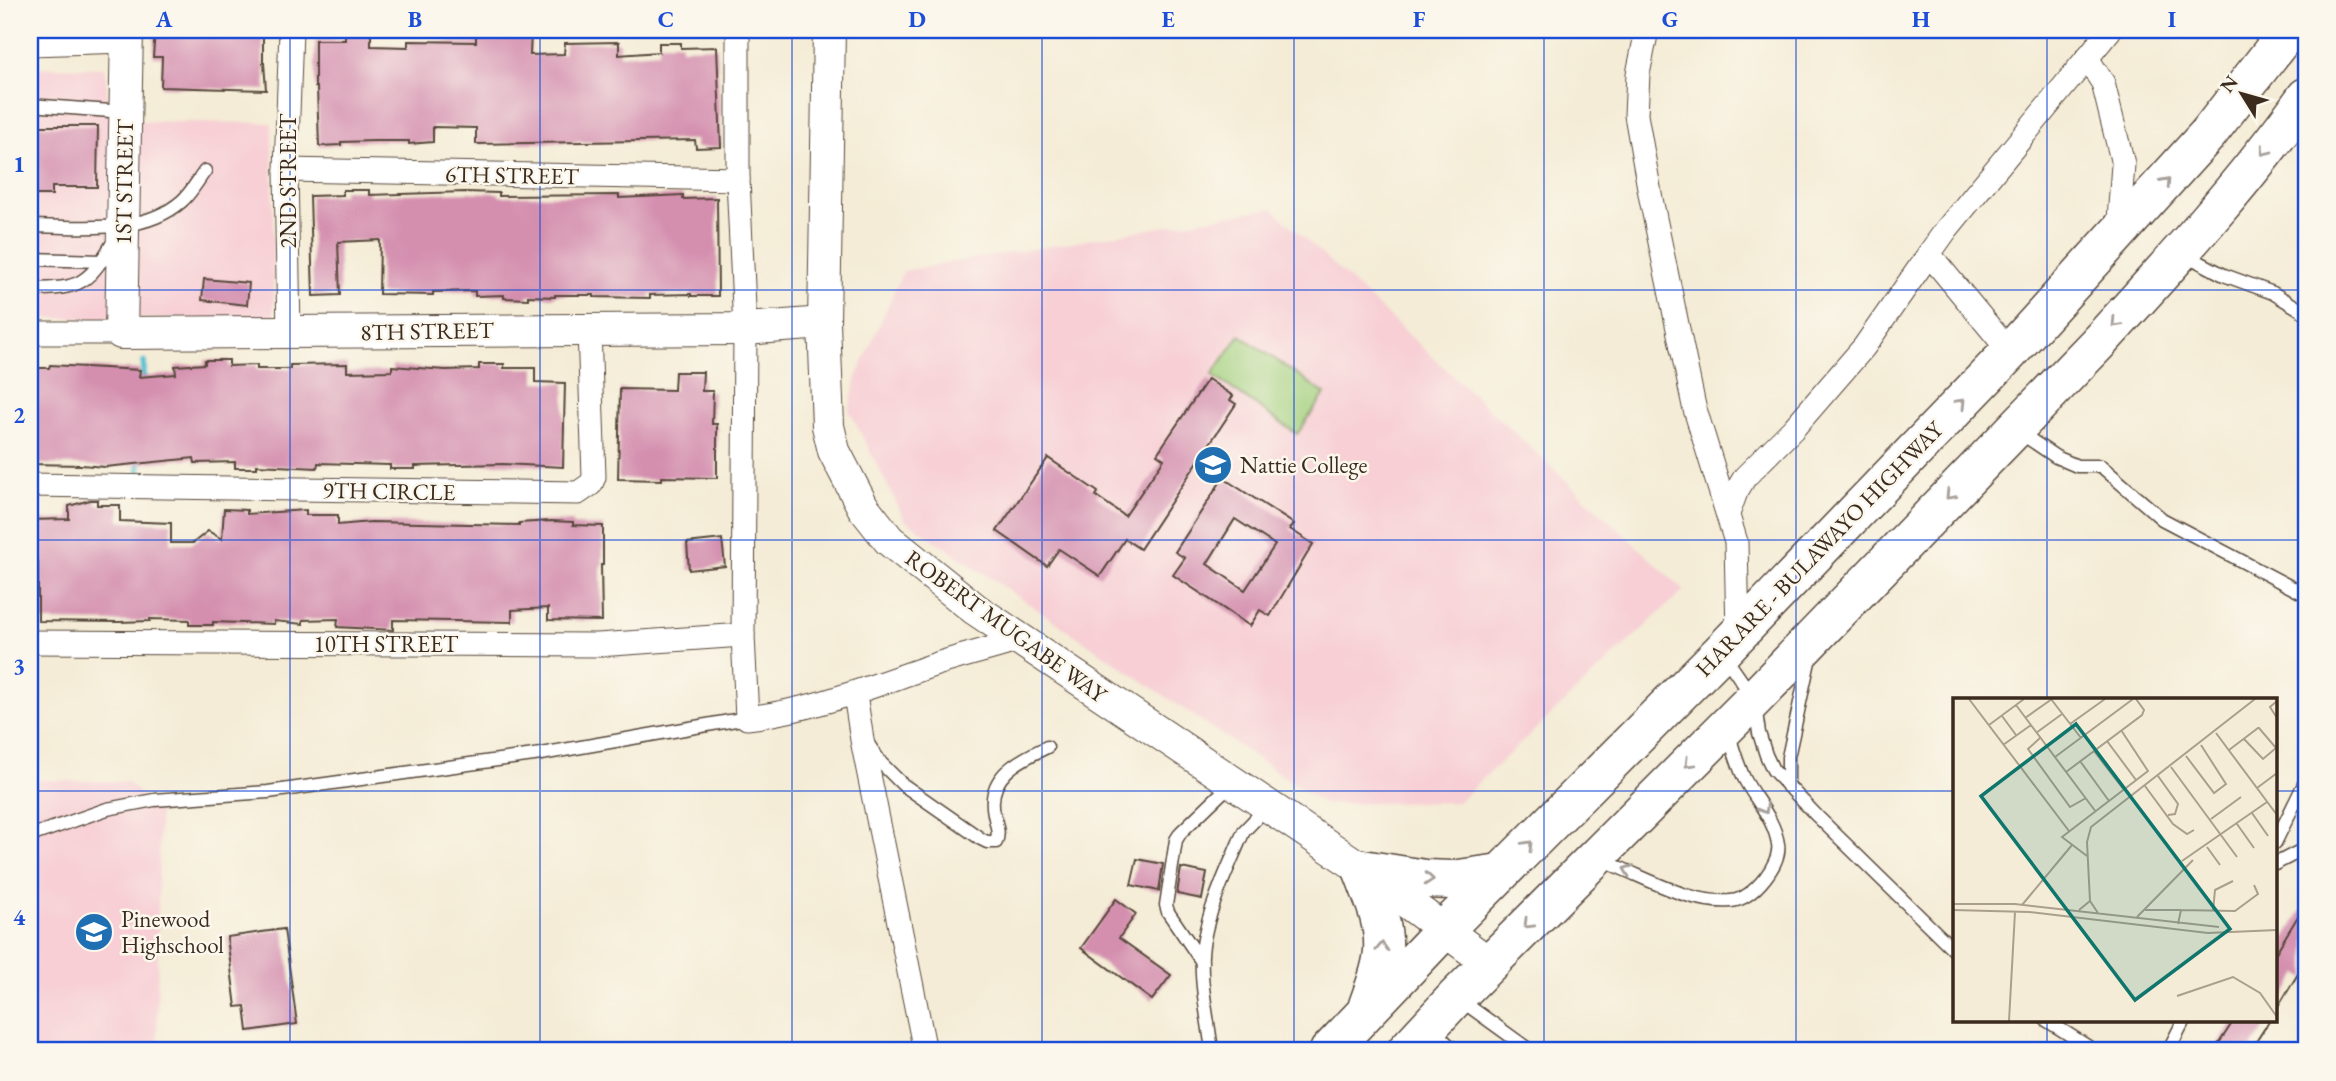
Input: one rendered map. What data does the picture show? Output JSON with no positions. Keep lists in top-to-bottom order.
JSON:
{
  "streets": {
    "highway": ["HARARE - BULAWAYO HIGHWAY"],
    "street": [
      "6TH STREET",
      "2ND STREET",
      "1ST STREET",
      "8TH STREET",
      "9TH CIRCLE",
      "ROBERT MUGABE WAY",
      "10TH STREET"
    ]
  },
  "crossings": [
    ["6TH STREET", "2ND STREET"],
    ["2ND STREET", "8TH STREET"],
    ["1ST STREET", "8TH STREET"],
    ["8TH STREET", "9TH CIRCLE"],
    ["8TH STREET", "ROBERT MUGABE WAY"],
    ["HARARE - BULAWAYO HIGHWAY", "ROBERT MUGABE WAY"]
  ],
  "places": {
    "school or university": ["Nattie College", "Pinewood Highschool"]
  },
  "north": "top left",
  "grid": {
    "columns": [
      "A",
      "B",
      "C",
      "D",
      "E",
      "F",
      "G",
      "H",
      "I"
    ],
    "rows": [
      "1",
      "2",
      "3",
      "4"
    ]
  }
}
